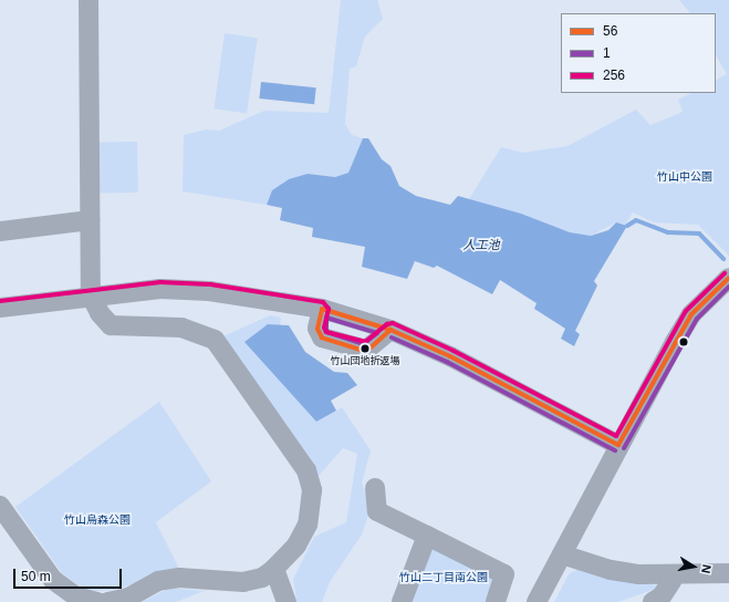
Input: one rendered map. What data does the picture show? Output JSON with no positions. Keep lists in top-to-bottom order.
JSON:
{
  "water": ["人工池"],
  "parks": ["竹山中公園", "竹山烏森公園", "竹山二丁目南公園"],
  "places": ["竹山団地折返場"],
  "lines": ["transit line 256", "transit line 56", "transit line 1"],
  "legend": ["56", "1", "256"],
  "scale_bar": "50 m",
  "north": "right"
}
